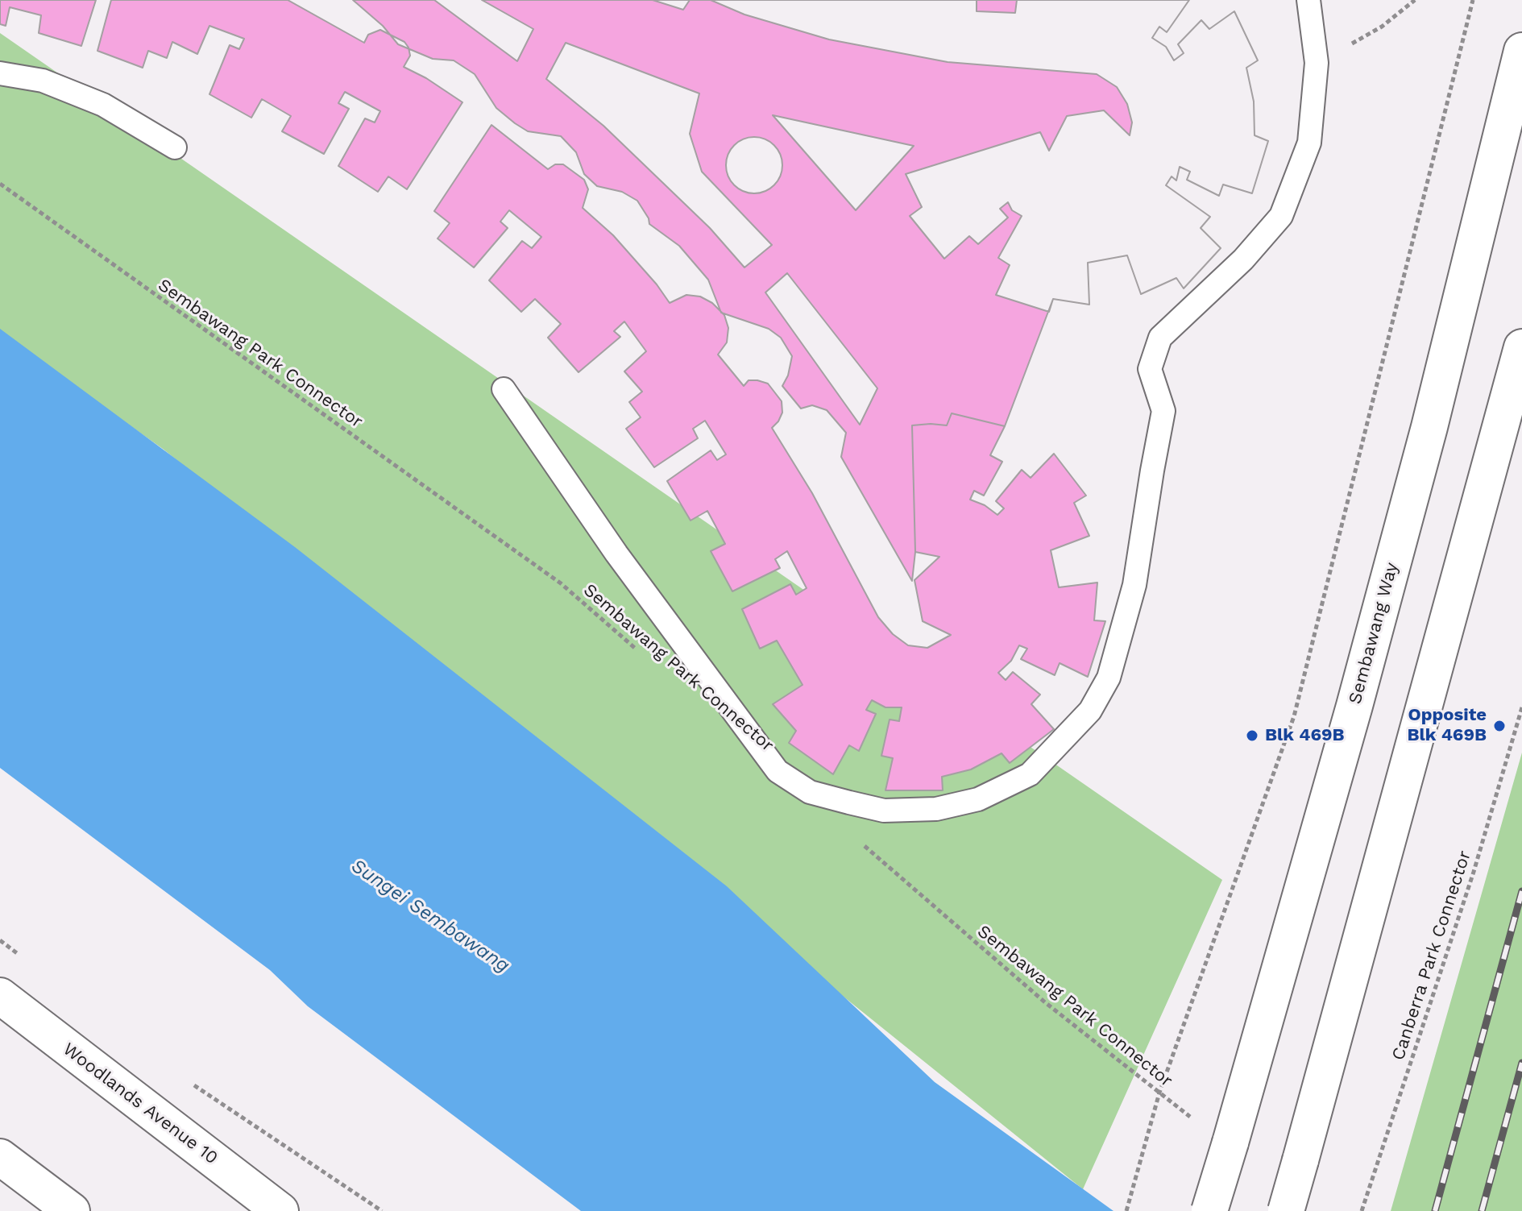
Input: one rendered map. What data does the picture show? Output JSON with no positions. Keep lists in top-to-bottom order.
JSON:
{
  "streets": {
    "main road": ["Sembawang Way", "Woodlands Avenue 10"],
    "path": ["Sembawang Park Connector", "Canberra Park Connector"]
  },
  "water": ["Sungei Sembawang"],
  "places": ["Opposite Blk 469B", "Blk 469B"]
}
